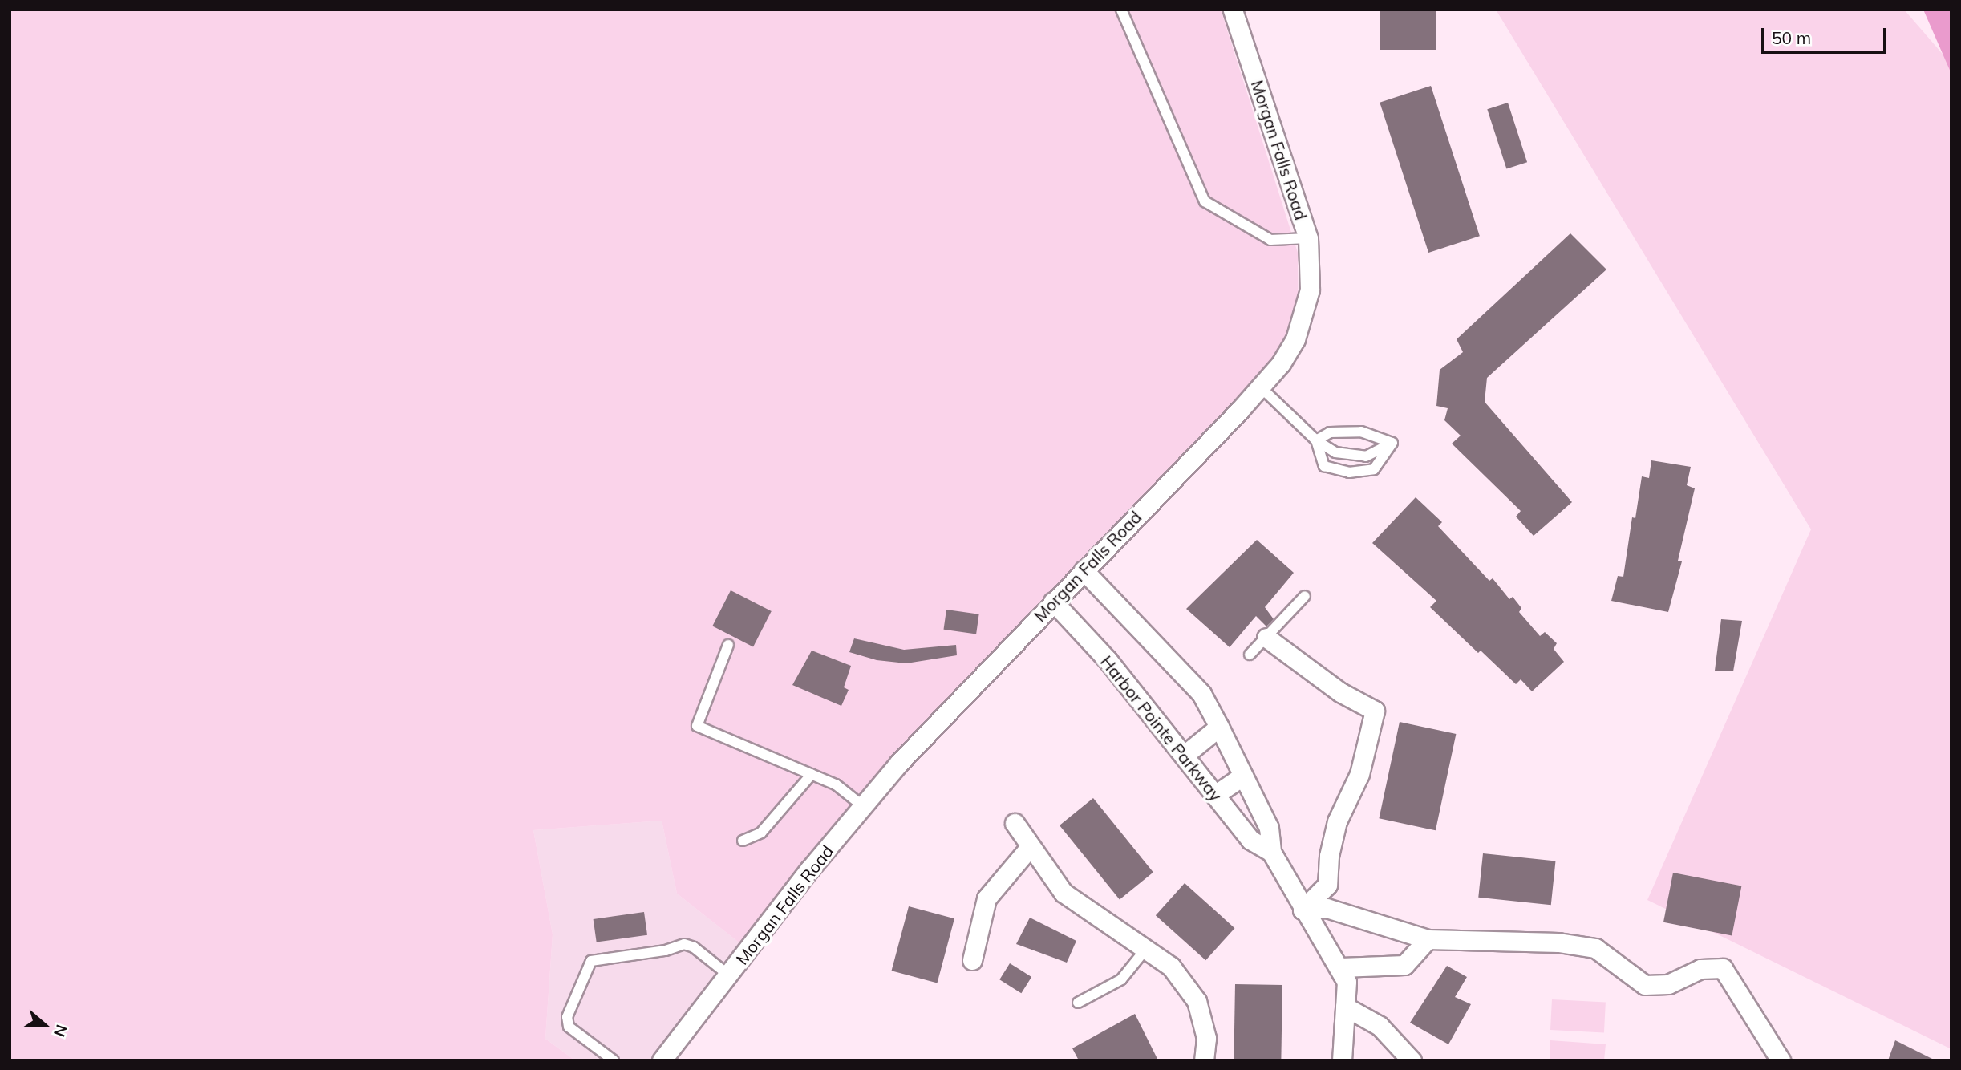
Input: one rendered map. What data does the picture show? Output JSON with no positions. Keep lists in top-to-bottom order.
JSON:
{
  "streets": {
    "street": ["Morgan Falls Road", "Harbor Pointe Parkway"]
  },
  "crossings": [
    ["Morgan Falls Road", "Harbor Pointe Parkway"]
  ],
  "scale_bar": "50 m",
  "north": "right"
}
